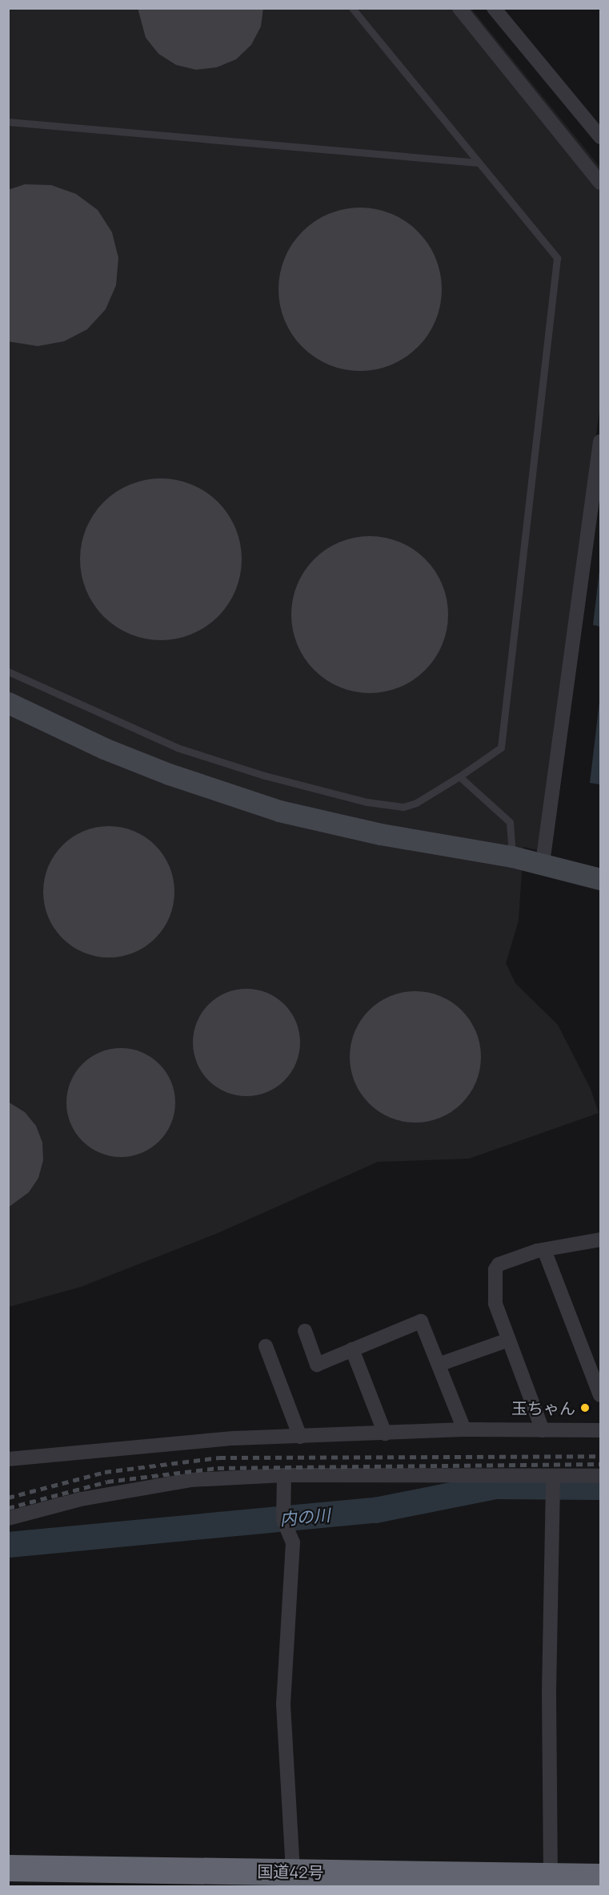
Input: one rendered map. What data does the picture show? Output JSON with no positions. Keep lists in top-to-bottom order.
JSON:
{
  "streets": {
    "highway": ["国道42号"]
  },
  "water": ["内の川"],
  "places": ["玉ちゃん"]
}
